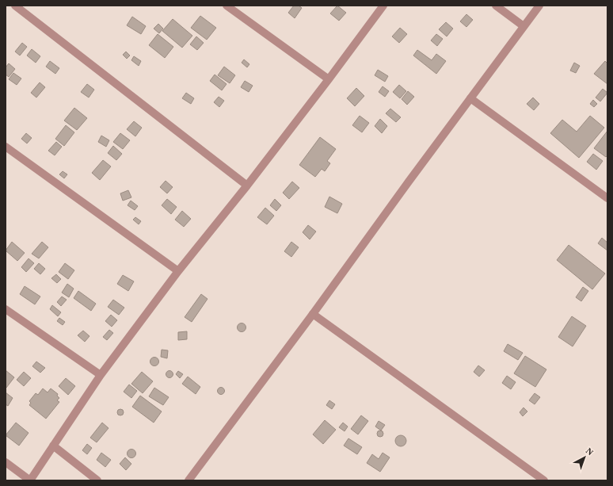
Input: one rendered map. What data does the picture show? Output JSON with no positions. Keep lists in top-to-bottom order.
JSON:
{
  "north": "top right"
}
